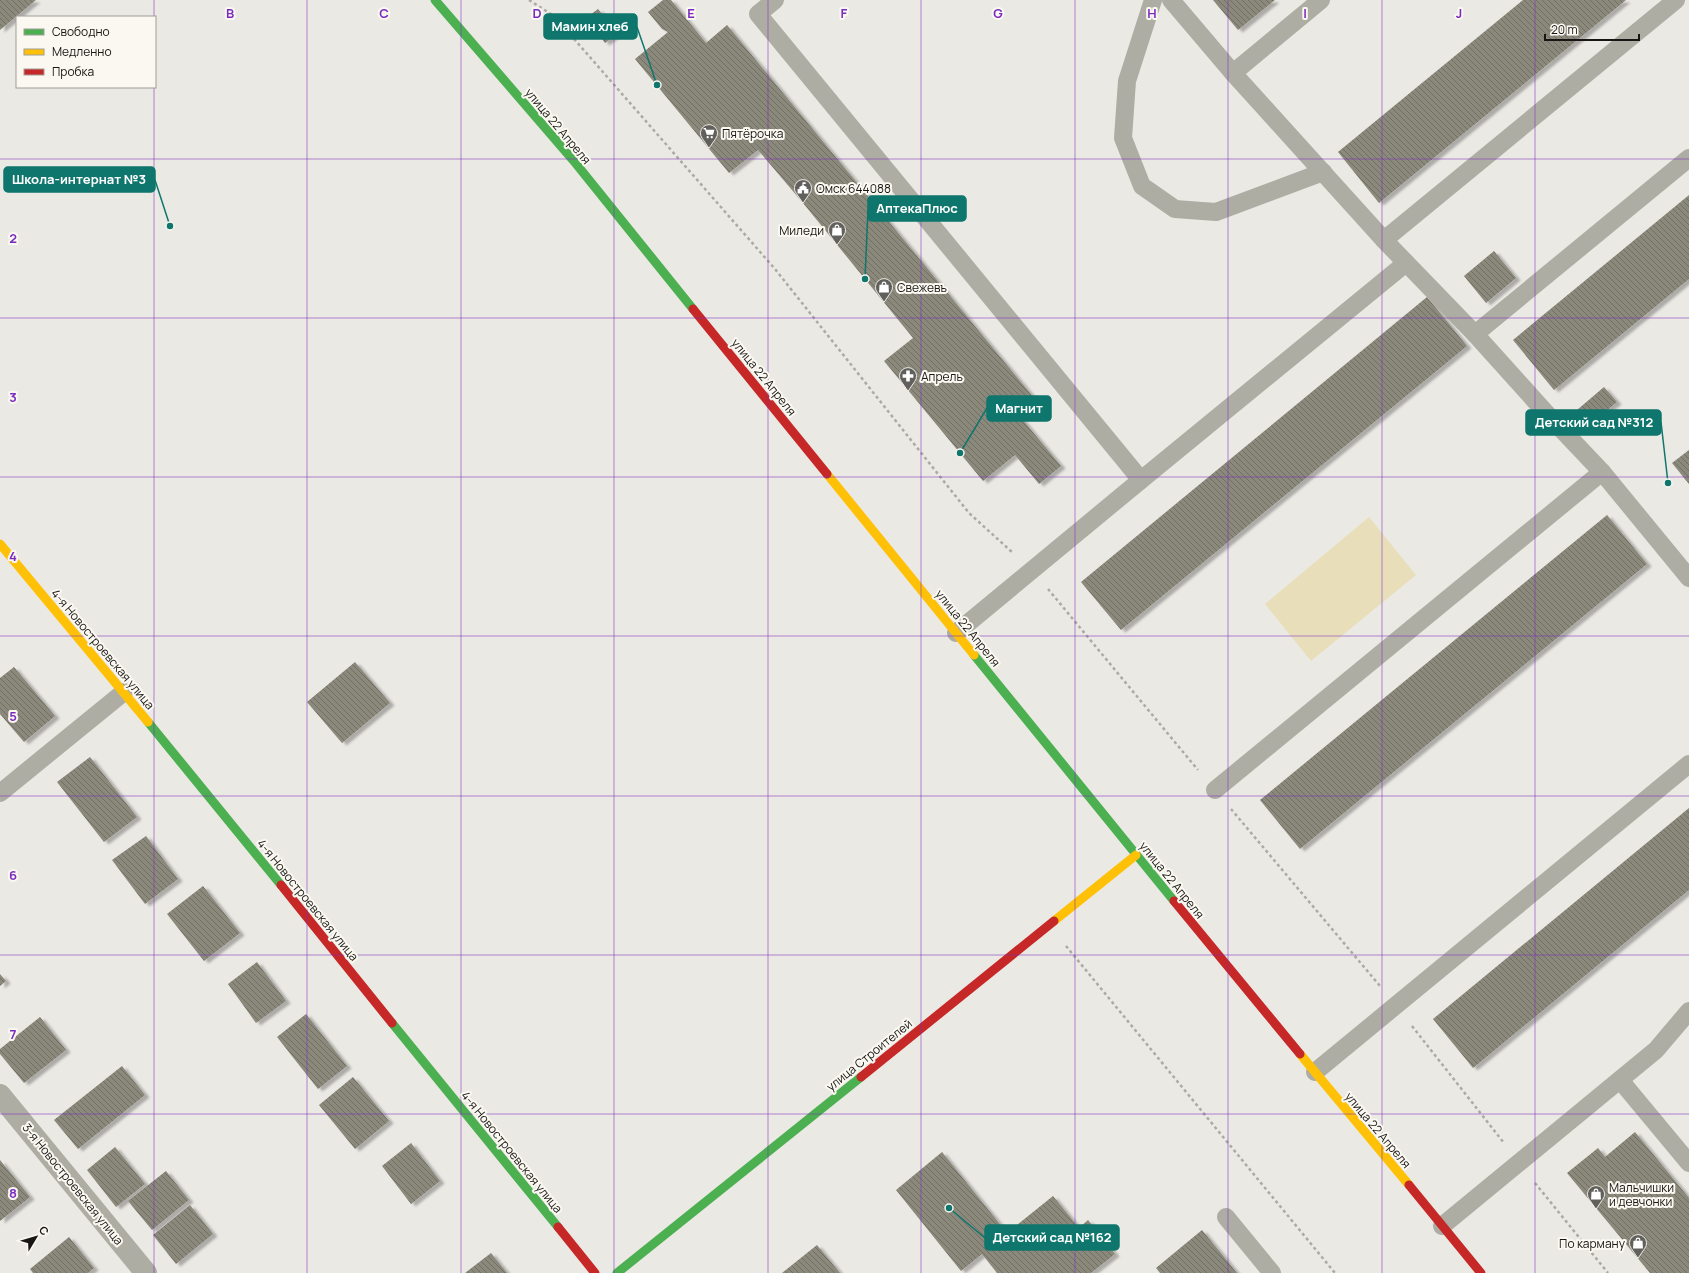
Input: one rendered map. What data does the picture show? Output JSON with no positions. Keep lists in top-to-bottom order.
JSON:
{
  "streets": {
    "main road": ["улица 22 Апреля", "4-я Новостроевская улица", "улица Строителей"],
    "street": ["3-я Новостроевская улица"]
  },
  "crossings": [
    ["улица 22 Апреля", "улица Строителей"]
  ],
  "places": {
    "other": [
      "Мамин хлеб",
      "Школа-интернат №3",
      "АптекаПлюс",
      "Магнит",
      "Детский сад №312",
      "Детский сад №162"
    ],
    "supermarket": ["Пятёрочка"],
    "public building": ["Омск 644088"],
    "shop": [
      "Миледи",
      "Свежевъ",
      "Мальчишки и девчонки",
      "По карману"
    ],
    "pharmacy": ["Апрель"]
  },
  "legend": ["Свободно", "Медленно", "Пробка"],
  "scale_bar": "20 m",
  "north": "top right",
  "grid": {
    "columns": [
      "B",
      "C",
      "D",
      "E",
      "F",
      "G",
      "H",
      "I",
      "J"
    ],
    "rows": [
      "2",
      "3",
      "4",
      "5",
      "6",
      "7",
      "8"
    ]
  }
}
